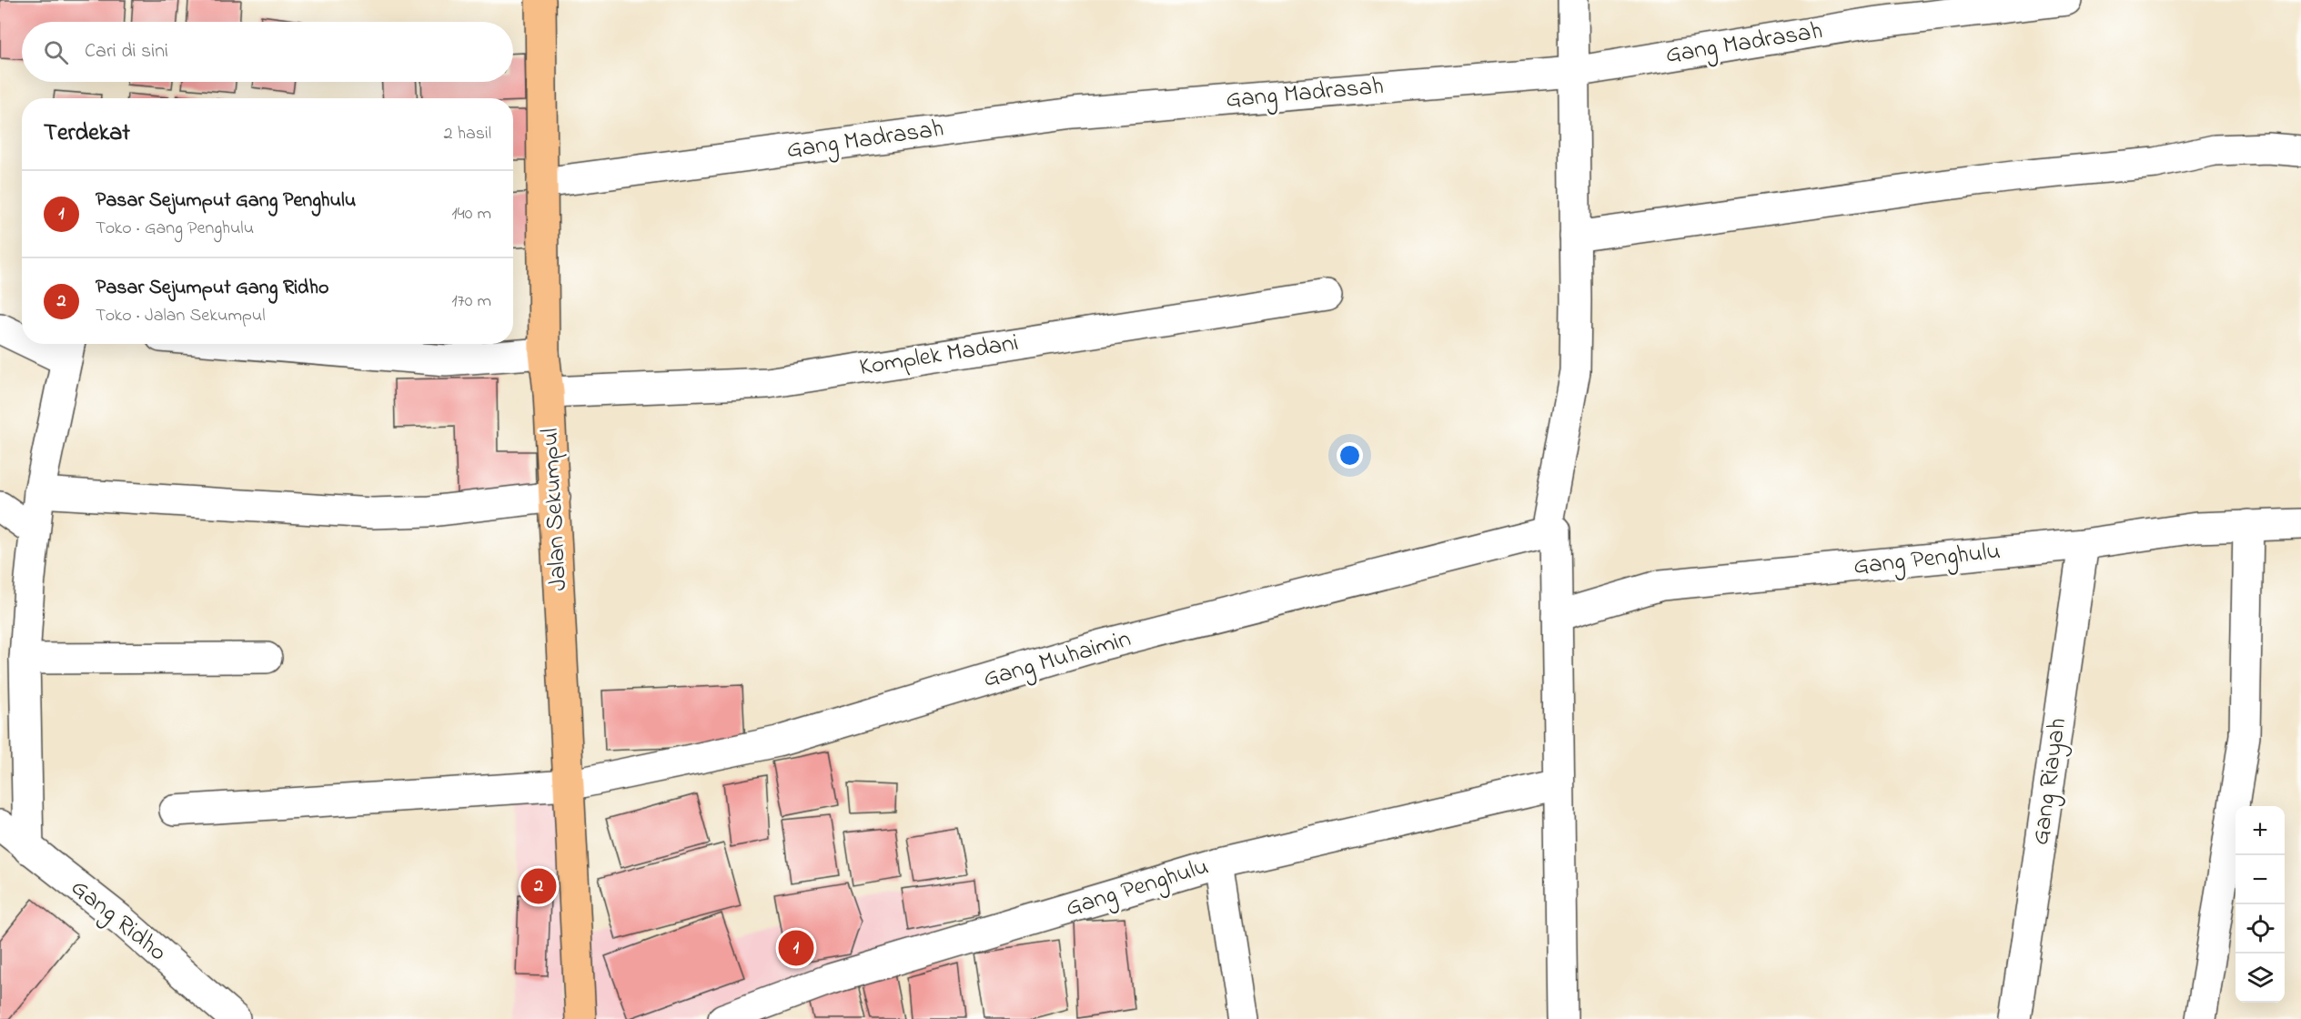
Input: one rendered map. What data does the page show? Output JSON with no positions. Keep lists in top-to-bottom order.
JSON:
{
  "streets": {
    "main road": ["Jalan Sekumpul"],
    "street": [
      "Gang Madrasah",
      "Komplek Madani",
      "Gang Penghulu",
      "Gang Muhaimin",
      "Gang Riayah",
      "Gang Ridho"
    ]
  },
  "crossings": [
    ["Gang Madrasah", "Jalan Sekumpul"],
    ["Komplek Madani", "Jalan Sekumpul"],
    ["Jalan Sekumpul", "Gang Muhaimin"],
    ["Gang Penghulu", "Gang Riayah"]
  ],
  "page": {
    "search": "Cari di sini",
    "heading": ["Terdekat", "2 hasil"],
    "list": [
      {
        "mark": "1",
        "name": "Pasar Sejumput Gang Penghulu",
        "note": "Toko · Gang Penghulu",
        "value": "140 m"
      },
      {
        "mark": "2",
        "name": "Pasar Sejumput Gang Ridho",
        "note": "Toko · Jalan Sekumpul",
        "value": "170 m"
      }
    ],
    "map_buttons": ["+", "−"],
    "pins": ["2", "1"]
  }
}
